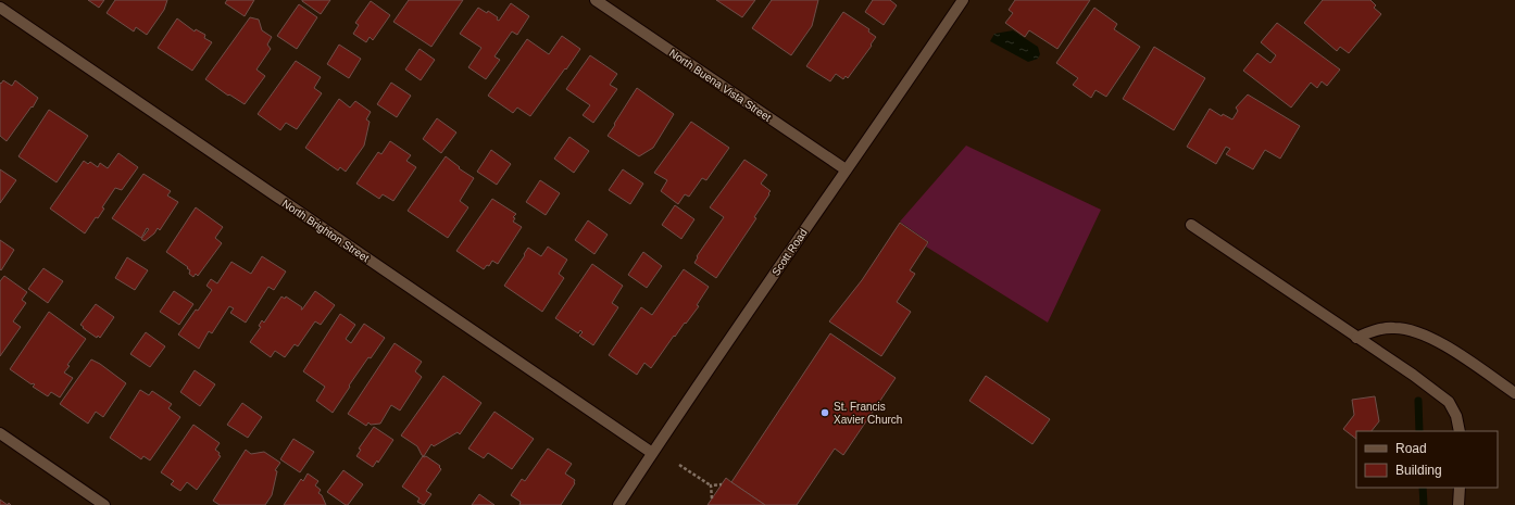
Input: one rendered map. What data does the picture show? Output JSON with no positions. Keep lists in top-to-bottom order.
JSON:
{
  "streets": {
    "street": ["North Buena Vista Street", "North Brighton Street", "Scott Road"]
  },
  "crossings": [
    ["North Buena Vista Street", "Scott Road"],
    ["North Brighton Street", "Scott Road"]
  ],
  "places": ["St. Francis Xavier Church"],
  "legend": ["Road", "Building"]
}
